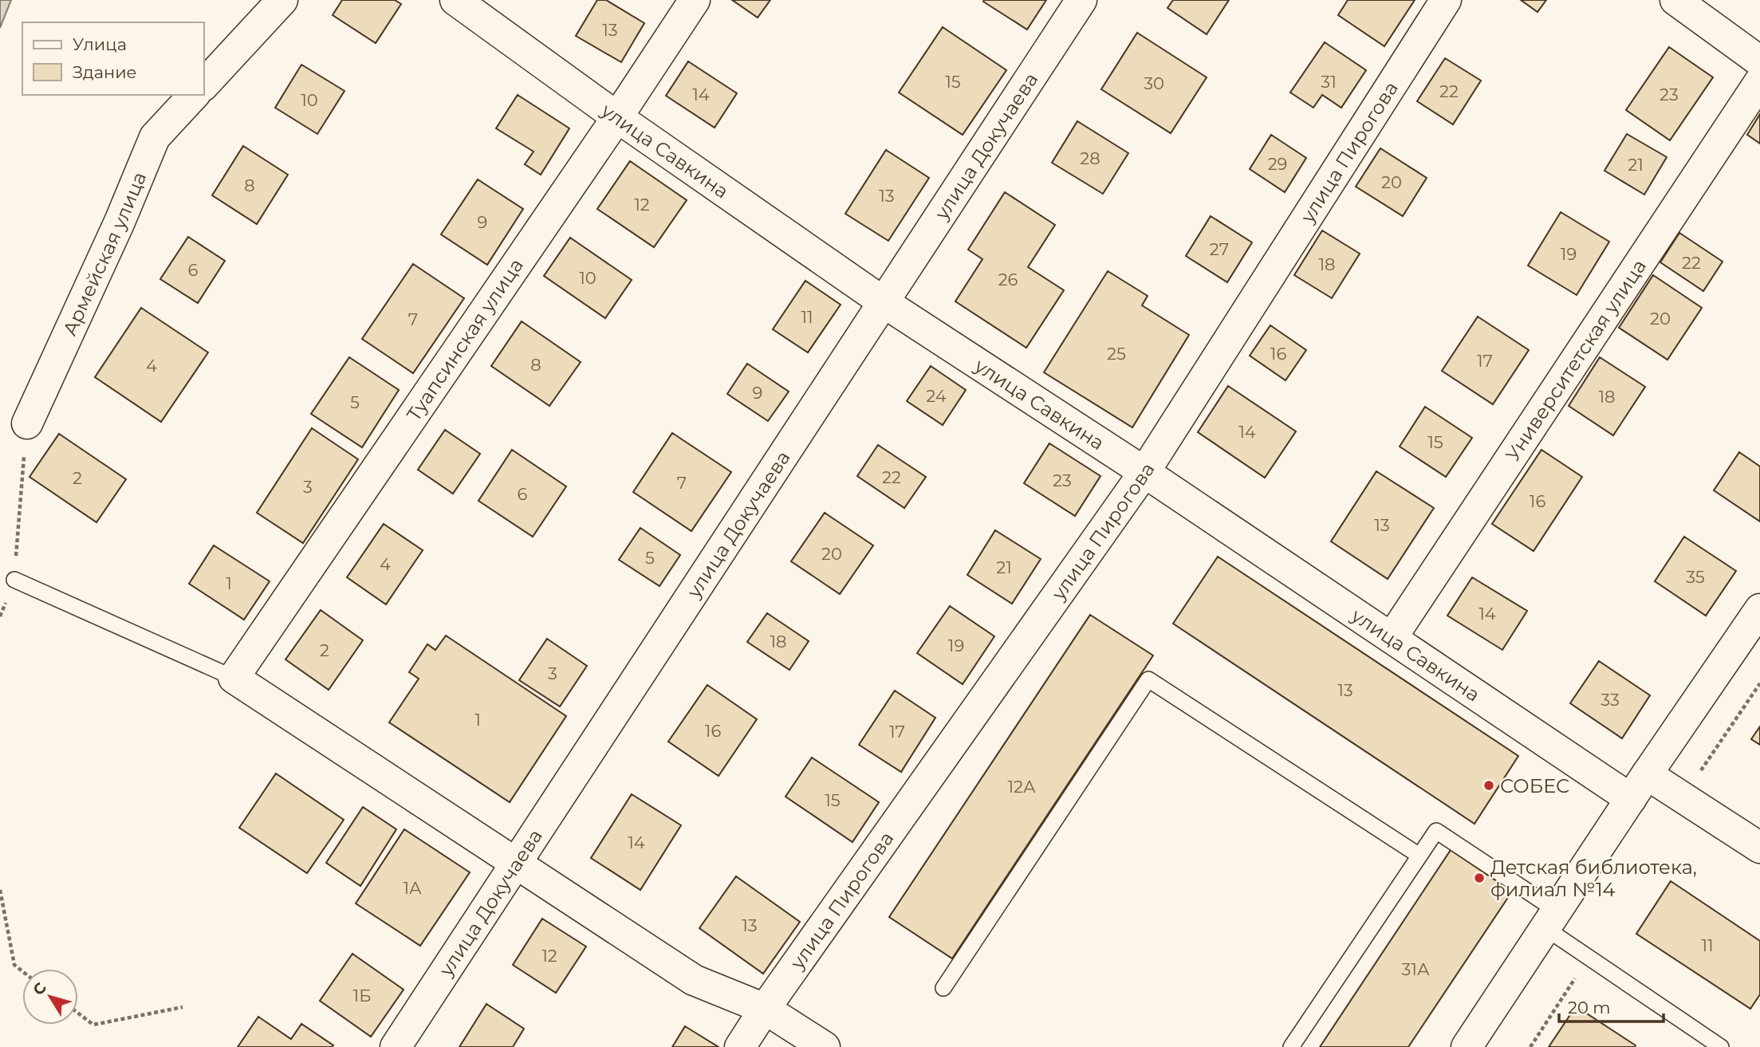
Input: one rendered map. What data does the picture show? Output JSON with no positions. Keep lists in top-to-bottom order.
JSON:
{
  "streets": {
    "street": [
      "улица Докучаева",
      "улица Савкина",
      "улица Пирогова",
      "Армейская улица",
      "Туапсинская улица",
      "Университетская улица"
    ]
  },
  "crossings": [
    ["улица Докучаева", "улица Савкина"],
    ["улица Савкина", "улица Пирогова"],
    ["улица Савкина", "Туапсинская улица"],
    ["улица Савкина", "Университетская улица"]
  ],
  "places": ["СОБЕС", "Детская библиотека, филиал №14"],
  "house_numbers": [
    "13",
    "15",
    "31",
    "30",
    "22",
    "14",
    "23",
    "10",
    "28",
    "29",
    "21",
    "20",
    "8",
    "13",
    "12",
    "9",
    "27",
    "19",
    "22",
    "18",
    "6",
    "10",
    "26",
    "11",
    "20",
    "7",
    "25",
    "16",
    "17",
    "8",
    "4",
    "9",
    "24",
    "18",
    "5",
    "14",
    "15",
    "22",
    "2",
    "23",
    "7",
    "3",
    "6",
    "16",
    "13",
    "20",
    "5",
    "4",
    "21",
    "35",
    "1",
    "14",
    "18",
    "19",
    "2",
    "3",
    "13",
    "33",
    "1",
    "16",
    "17",
    "12А",
    "15",
    "14",
    "1А",
    "13",
    "11",
    "12",
    "31А",
    "1Б"
  ],
  "legend": ["Улица", "Здание"],
  "scale_bar": "20 m",
  "north": "top left"
}
